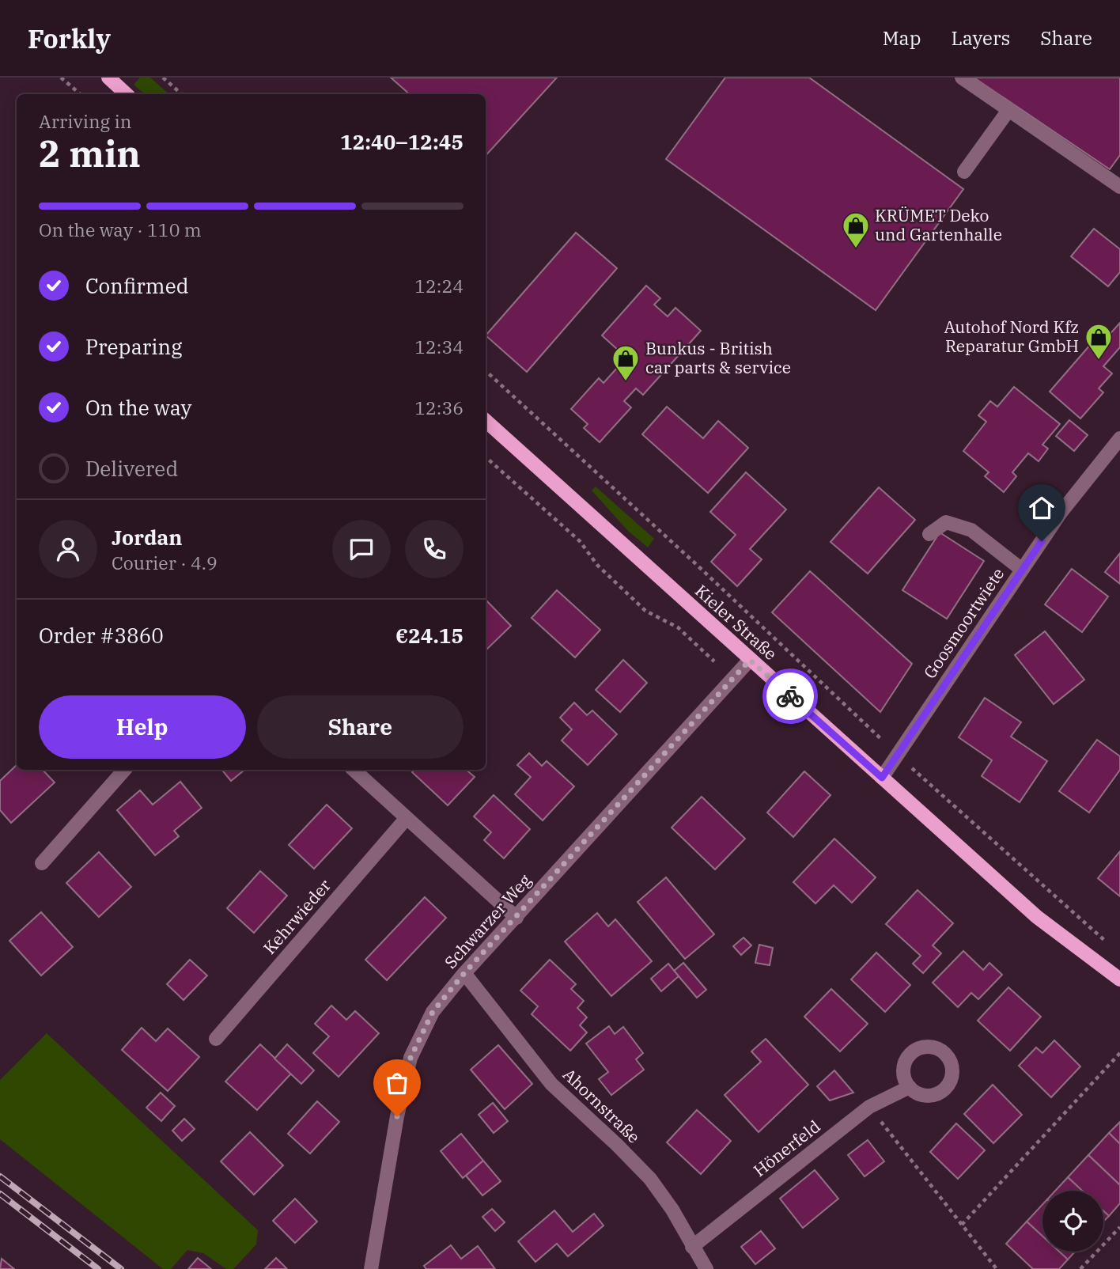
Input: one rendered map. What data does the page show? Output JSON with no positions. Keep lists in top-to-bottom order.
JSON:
{
  "streets": {
    "main road": ["Kieler Straße"],
    "street": [
      "Goosmoortwiete",
      "Kehrwieder",
      "Schwarzer Weg",
      "Ahornstraße",
      "Hönerfeld"
    ]
  },
  "crossings": [
    ["Kieler Straße", "Goosmoortwiete"],
    ["Kieler Straße", "Schwarzer Weg"],
    ["Schwarzer Weg", "Ahornstraße"],
    ["Ahornstraße", "Hönerfeld"]
  ],
  "places": {
    "shop": ["KRÜMET Deko und Gartenhalle", "Autohof Nord Kfz Reparatur GmbH", "Bunkus - British car parts & service"]
  },
  "page": {
    "header": "Forkly",
    "nav": ["Map", "Layers", "Share"],
    "heading": ["2 min", "Arriving in", "12:40–12:45"],
    "panel": [
      "Jordan",
      "Courier · 4.9",
      "Order #3860",
      "€24.15"
    ],
    "bar": "On the way · 110 m",
    "list": [
      ["Confirmed", "12:24"],
      ["Preparing", "12:34"],
      ["On the way", "12:36"],
      "Delivered"
    ],
    "buttons": ["Help", "Share"]
  }
}
